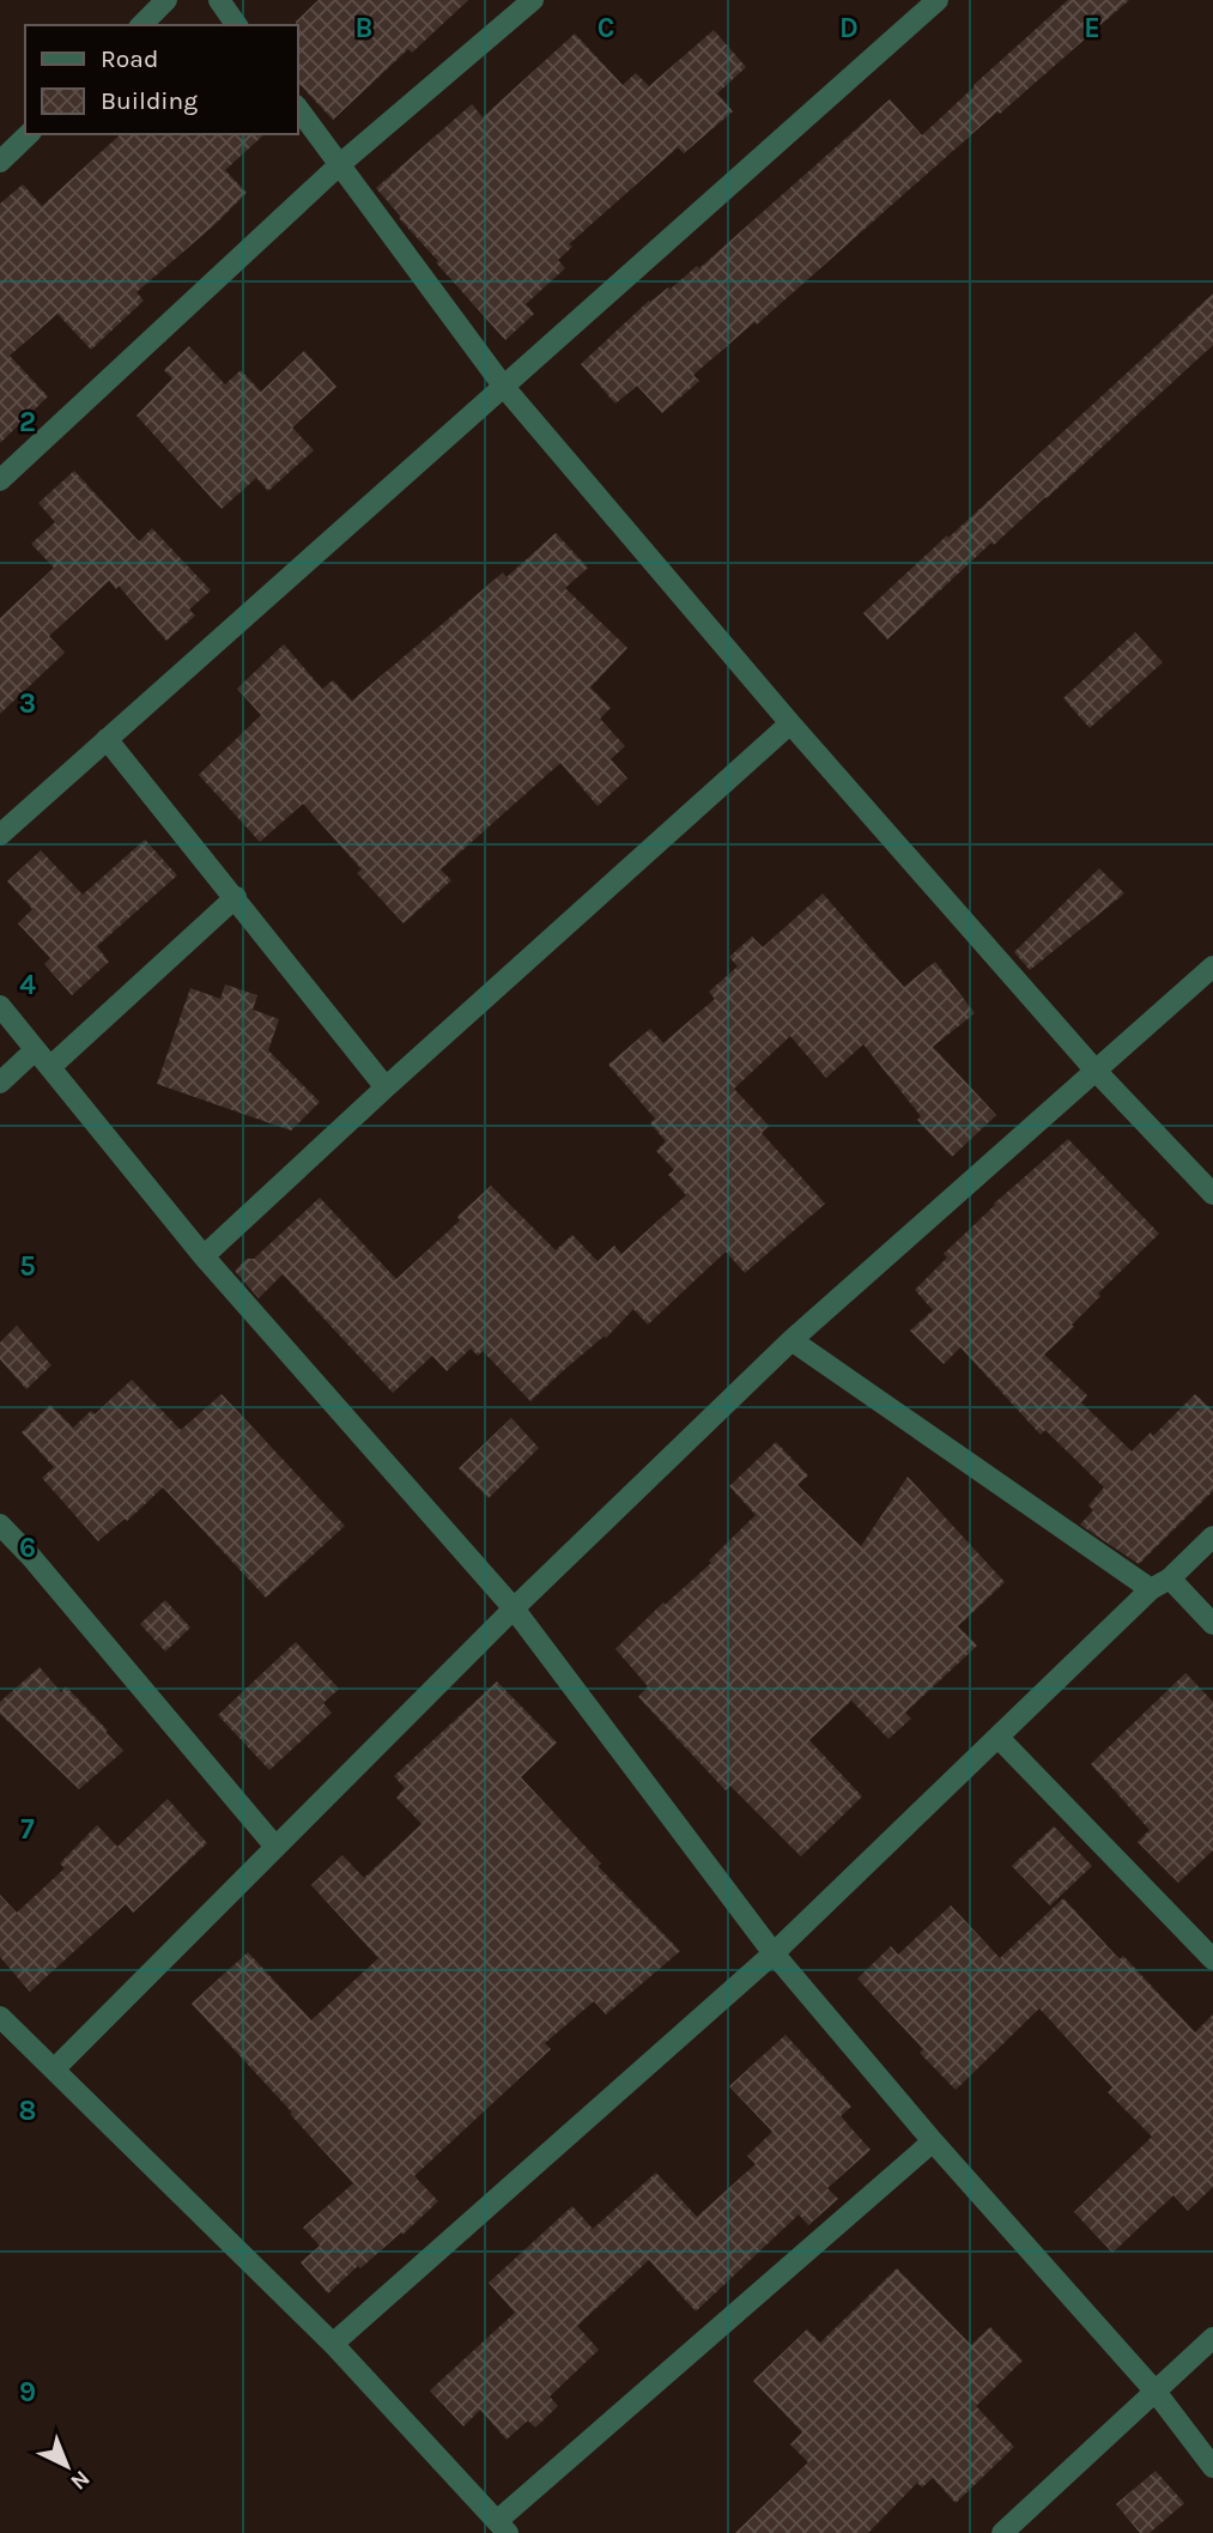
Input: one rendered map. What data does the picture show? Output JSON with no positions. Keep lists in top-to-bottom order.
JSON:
{
  "legend": ["Road", "Building"],
  "north": "bottom right",
  "grid": {
    "columns": [
      "B",
      "C",
      "D",
      "E"
    ],
    "rows": [
      "2",
      "3",
      "4",
      "5",
      "6",
      "7",
      "8",
      "9"
    ]
  }
}
